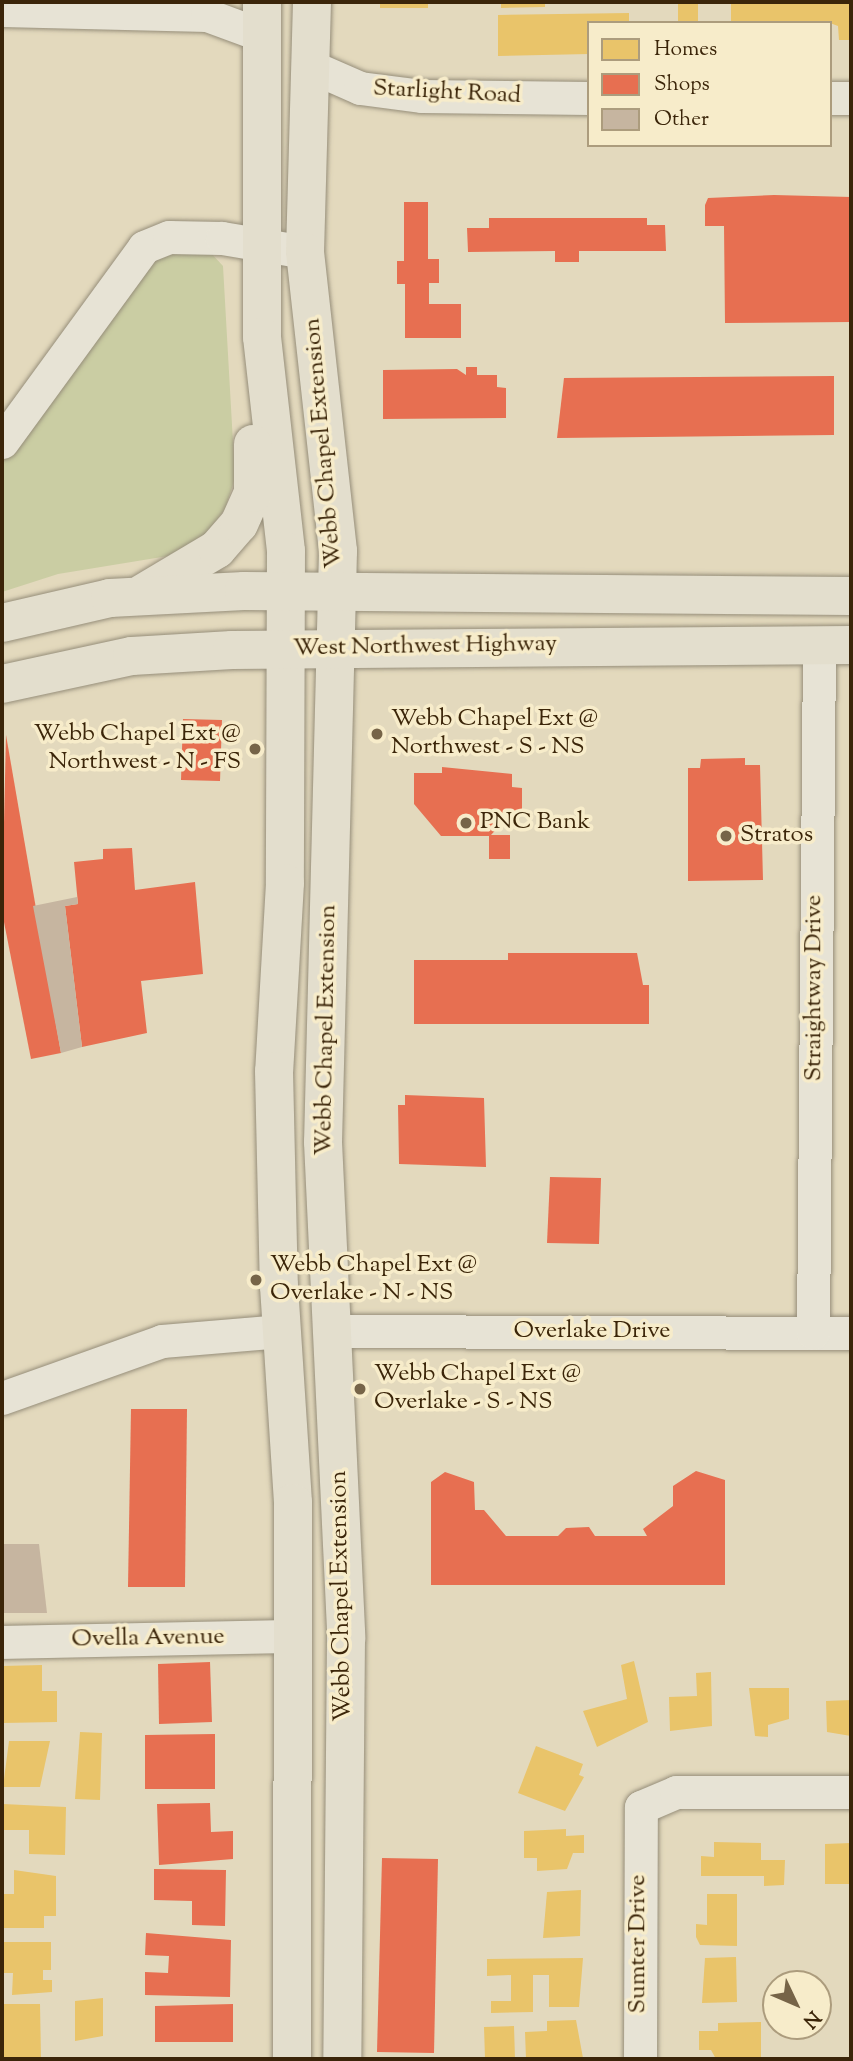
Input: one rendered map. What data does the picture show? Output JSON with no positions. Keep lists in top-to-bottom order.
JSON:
{
  "streets": {
    "main road": ["Webb Chapel Extension", "West Northwest Highway"],
    "street": [
      "Starlight Road",
      "Straightway Drive",
      "Overlake Drive",
      "Ovella Avenue",
      "Sumter Drive"
    ]
  },
  "crossings": [
    ["Starlight Road", "Webb Chapel Extension"],
    ["Webb Chapel Extension", "West Northwest Highway"],
    ["Webb Chapel Extension", "Overlake Drive"],
    ["Webb Chapel Extension", "Ovella Avenue"],
    ["West Northwest Highway", "Straightway Drive"],
    ["Straightway Drive", "Overlake Drive"]
  ],
  "places": [
    "Webb Chapel Ext @ Northwest - S - NS",
    "Webb Chapel Ext @ Northwest - N - FS",
    "PNC Bank",
    "Stratos",
    "Webb Chapel Ext @ Overlake - N - NS",
    "Webb Chapel Ext @ Overlake - S - NS"
  ],
  "legend": ["Homes", "Shops", "Other"],
  "north": "bottom right"
}
